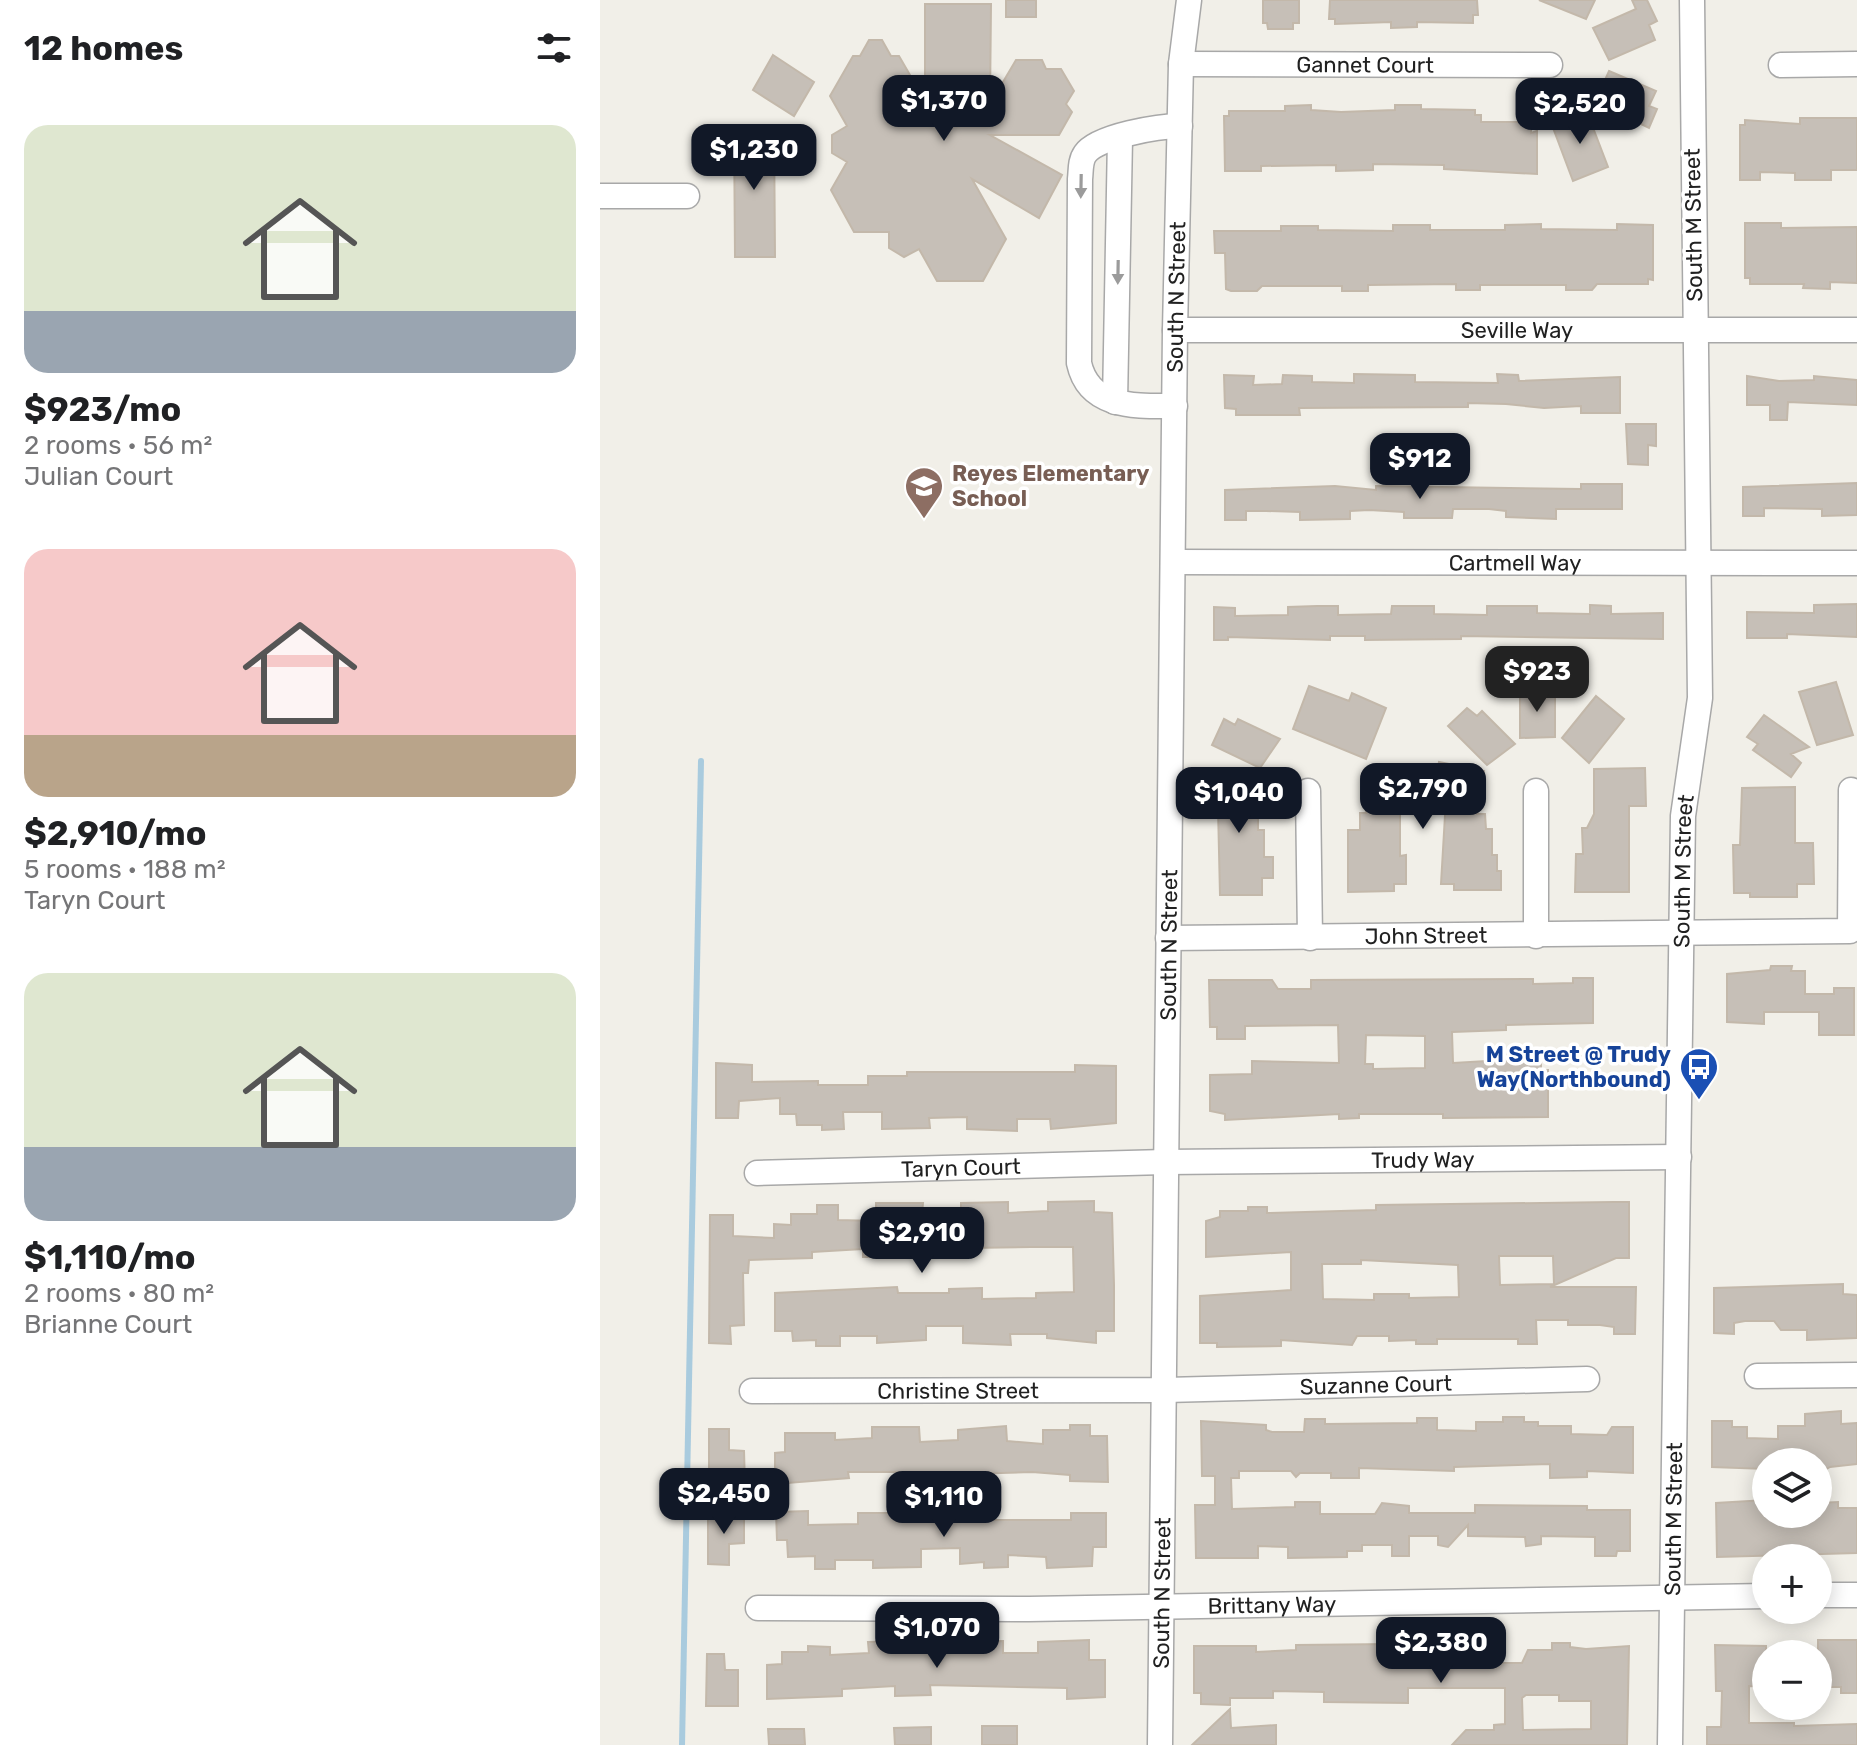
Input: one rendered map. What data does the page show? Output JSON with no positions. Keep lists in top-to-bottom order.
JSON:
{
  "streets": {
    "street": [
      "Gannet Court",
      "South M Street",
      "South N Street",
      "Seville Way",
      "Cartmell Way",
      "John Street",
      "Trudy Way",
      "Taryn Court",
      "Suzanne Court",
      "Christine Street",
      "Brittany Way"
    ]
  },
  "crossings": [
    ["Gannet Court", "South N Street"],
    ["South M Street", "Seville Way"],
    ["South M Street", "Cartmell Way"],
    ["South M Street", "John Street"],
    ["South M Street", "Trudy Way"],
    ["South M Street", "Brittany Way"],
    ["South N Street", "Seville Way"],
    ["South N Street", "Cartmell Way"],
    ["South N Street", "John Street"],
    ["South N Street", "Trudy Way"],
    ["South N Street", "Taryn Court"],
    ["South N Street", "Suzanne Court"],
    ["South N Street", "Christine Street"],
    ["South N Street", "Brittany Way"],
    ["Trudy Way", "Taryn Court"],
    ["Suzanne Court", "Christine Street"]
  ],
  "places": {
    "school or university": ["Reyes Elementary School"],
    "bus stop": ["M Street @ Trudy Way(Northbound)"]
  },
  "page": {
    "heading": "12 homes",
    "price": [
      "$1,370",
      "$2,520",
      "$1,230",
      "$912",
      "$923",
      "$2,790",
      "$1,040",
      "$2,910",
      "$2,450",
      "$1,110",
      "$1,070",
      "$2,380"
    ],
    "list": [
      {
        "name": "$923/mo",
        "note": "2 rooms · 56 m² · Julian Court"
      },
      {
        "name": "$2,910/mo",
        "note": "5 rooms · 188 m² · Taryn Court"
      },
      {
        "name": "$1,110/mo",
        "note": "2 rooms · 80 m² · Brianne Court"
      }
    ],
    "map_buttons": ["+", "−"]
  }
}
